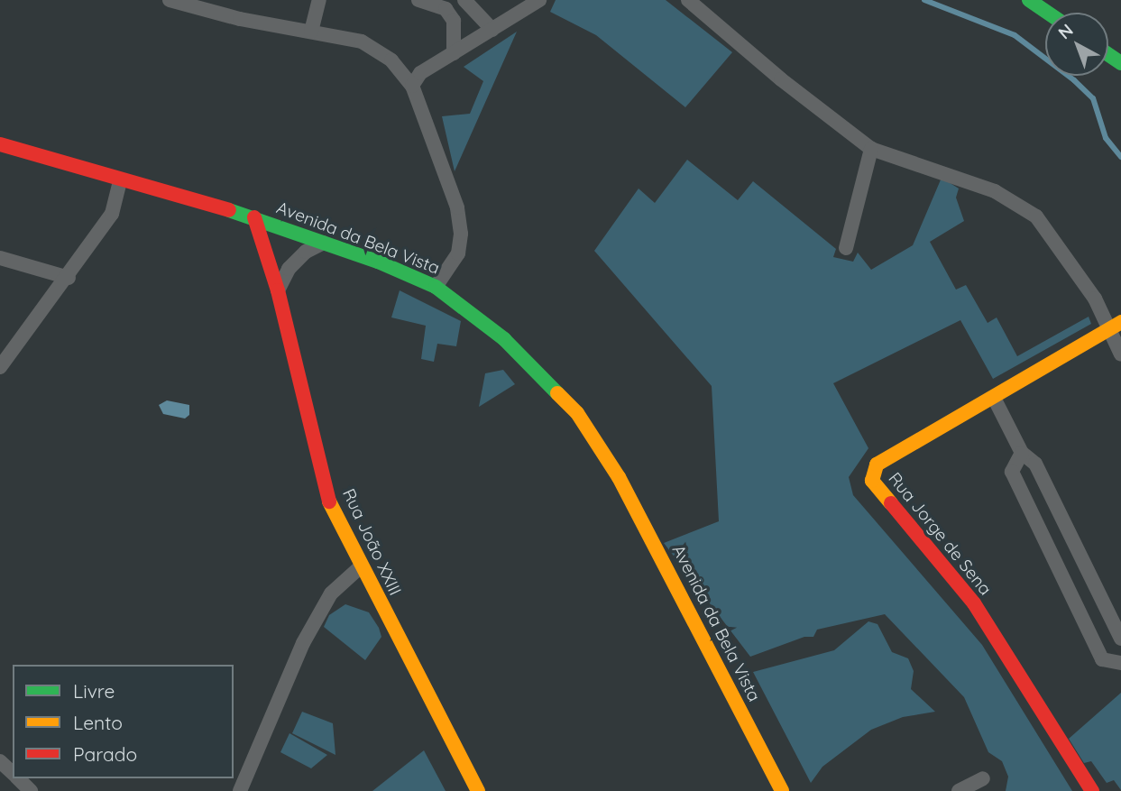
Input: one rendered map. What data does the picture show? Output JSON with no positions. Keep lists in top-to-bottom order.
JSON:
{
  "streets": {
    "street": ["Avenida da Bela Vista", "Rua Jorge de Sena", "Rua João XXIII"]
  },
  "crossings": [
    ["Avenida da Bela Vista", "Rua João XXIII"]
  ],
  "legend": ["Livre", "Lento", "Parado"],
  "north": "top left"
}
